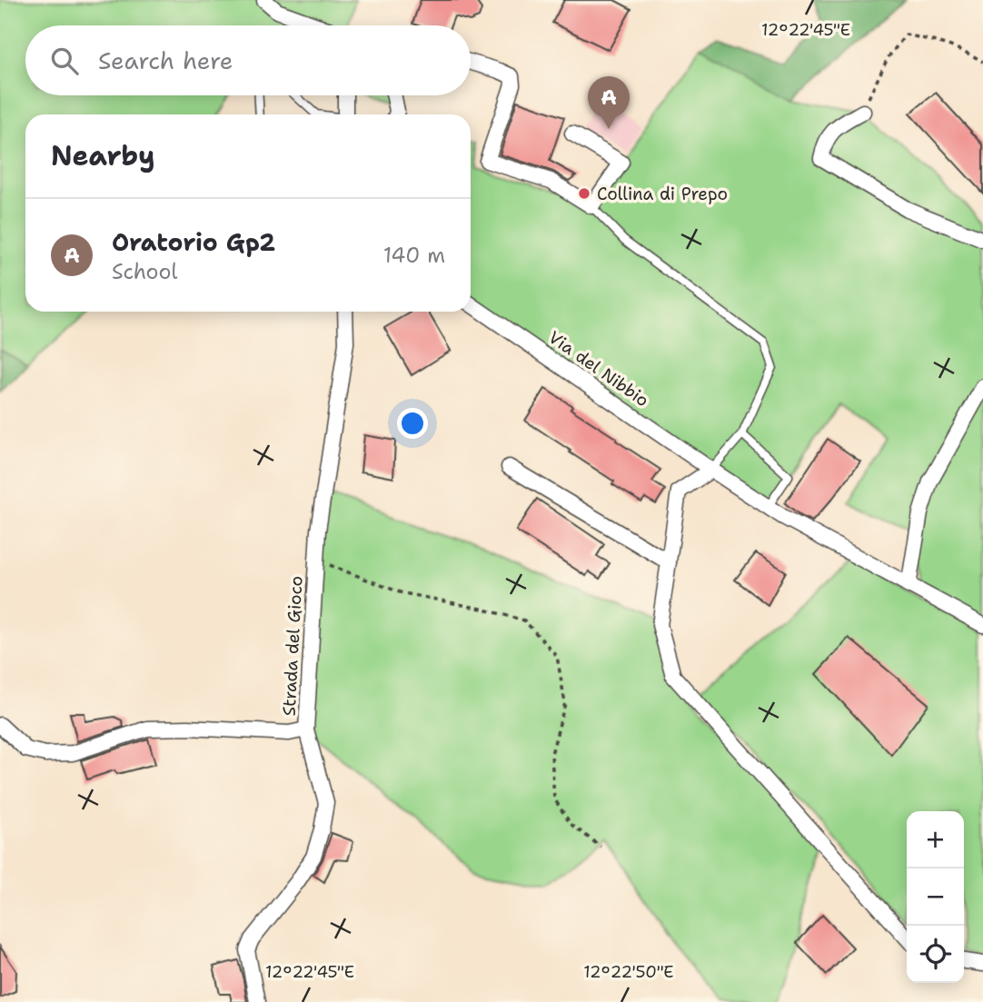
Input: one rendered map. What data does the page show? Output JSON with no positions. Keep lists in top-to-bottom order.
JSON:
{
  "streets": {
    "street": ["Via del Nibbio", "Strada del Gioco"]
  },
  "places": ["Collina di Prepo"],
  "page": {
    "search": "Search here",
    "pins": "A",
    "heading": "Nearby",
    "list": [
      {
        "mark": "A",
        "name": "Oratorio Gp2",
        "note": "School",
        "value": "140 m"
      }
    ],
    "map_buttons": ["+", "−"]
  },
  "coordinates": ["12°22'45\"E", "12°22'50\"E"]
}
